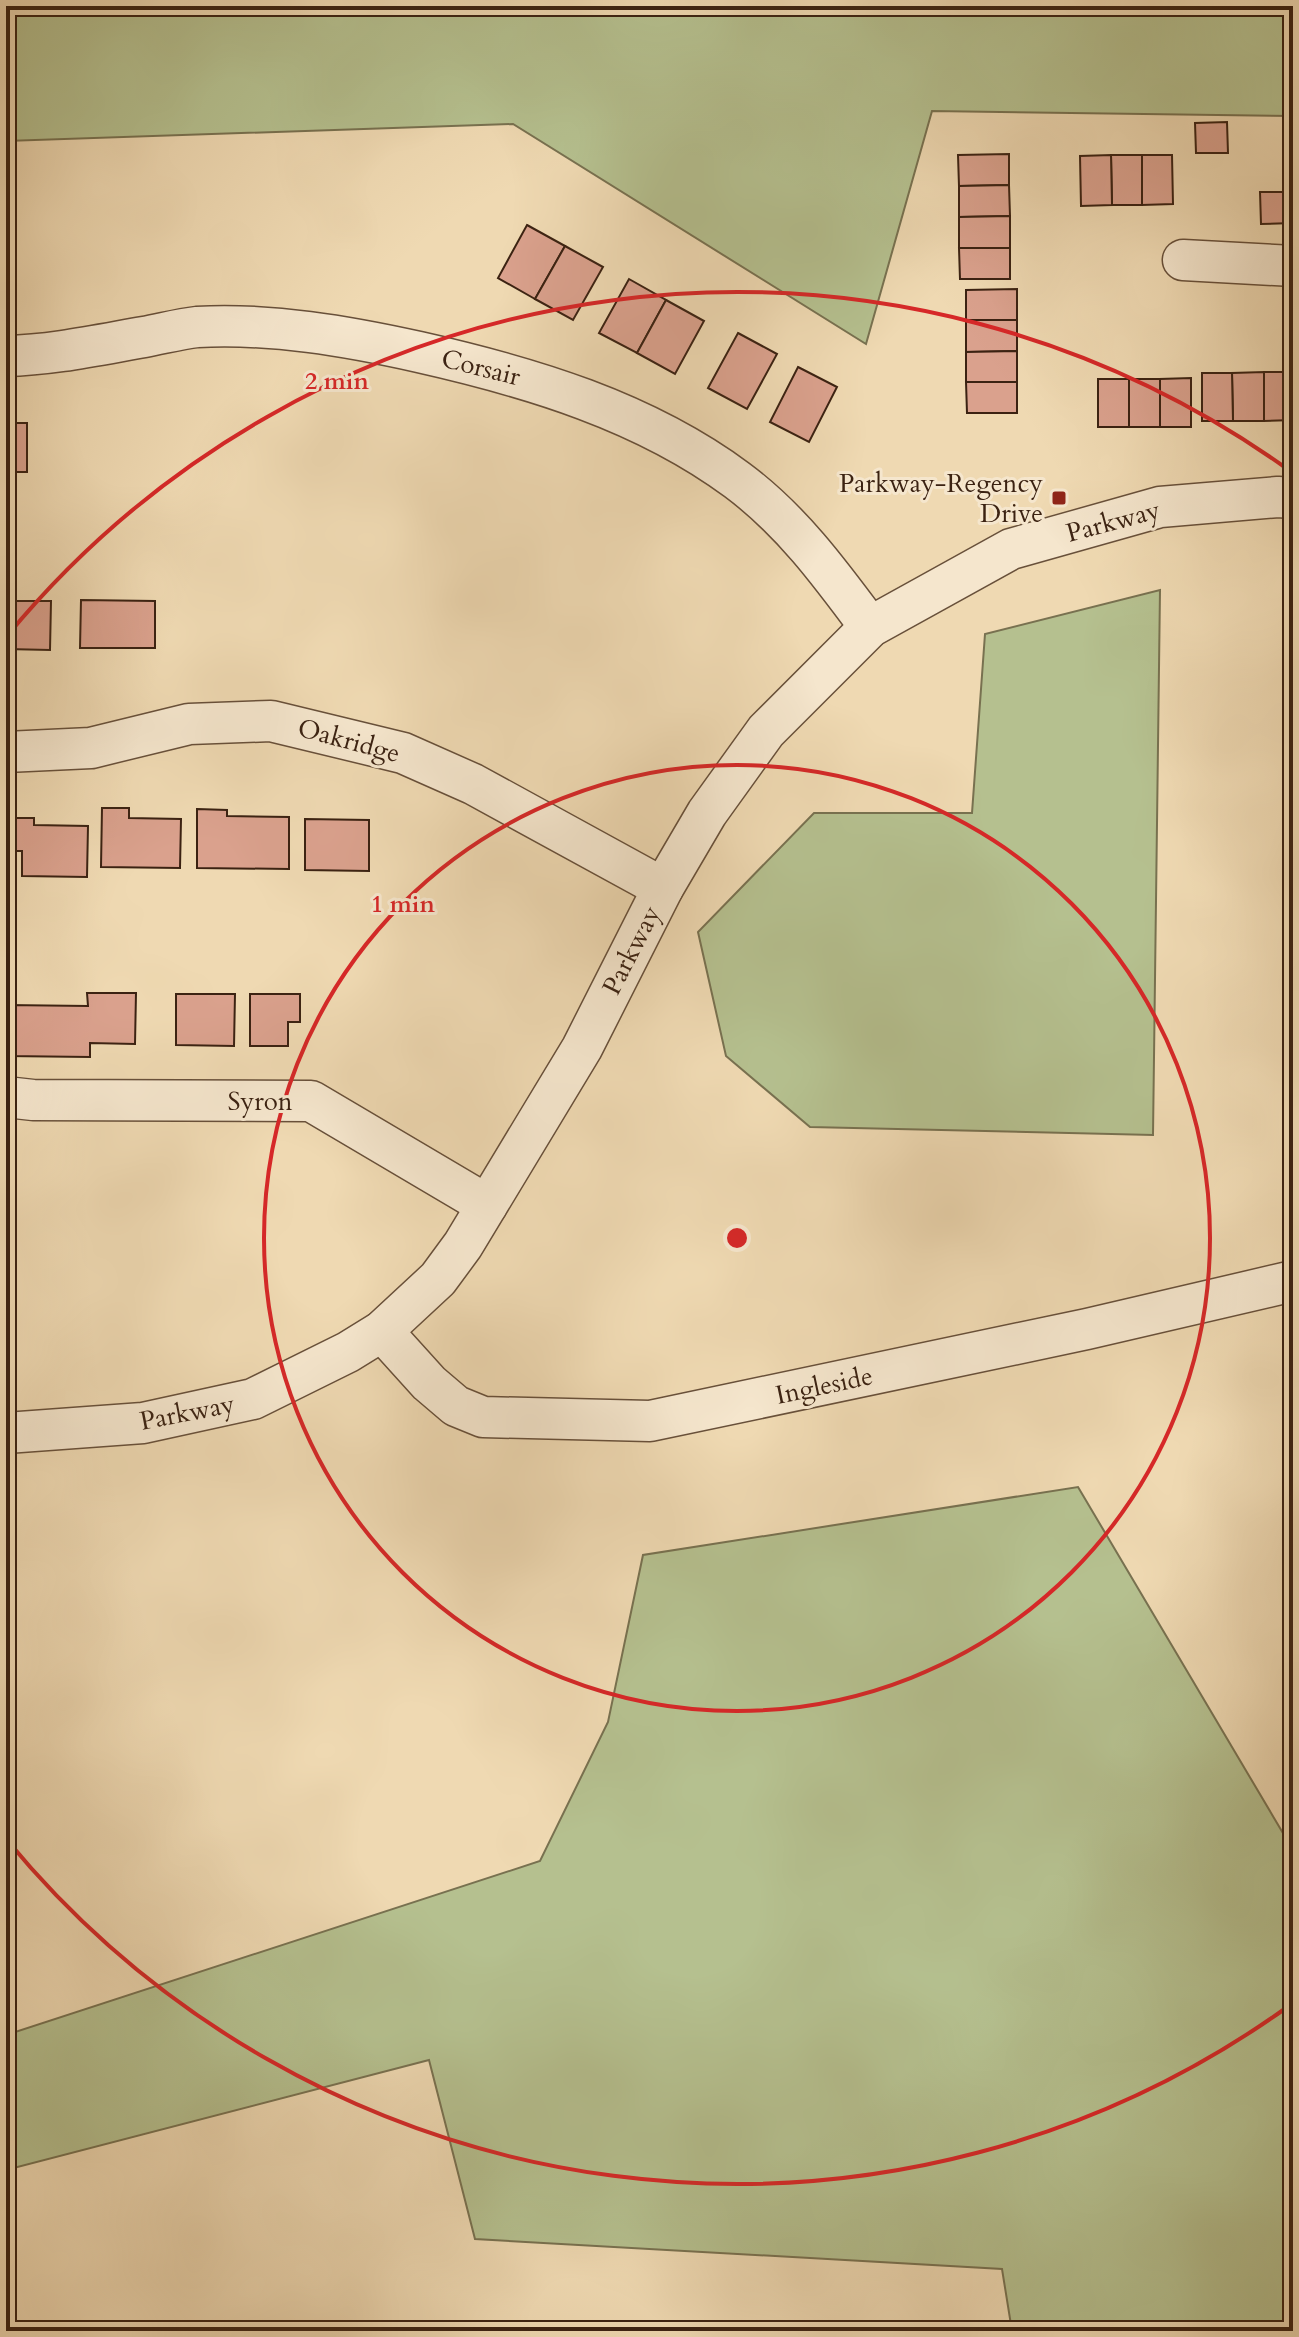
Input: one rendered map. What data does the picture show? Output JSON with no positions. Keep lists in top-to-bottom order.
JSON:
{
  "streets": {
    "street": [
      "Corsair",
      "Parkway",
      "Oakridge",
      "Syron",
      "Ingleside"
    ]
  },
  "crossings": [
    ["Corsair", "Parkway"],
    ["Parkway", "Oakridge"],
    ["Parkway", "Syron"],
    ["Parkway", "Ingleside"]
  ],
  "places": {
    "transit": ["Parkway-Regency Drive"]
  },
  "rings": ["2 min", "1 min"]
}
